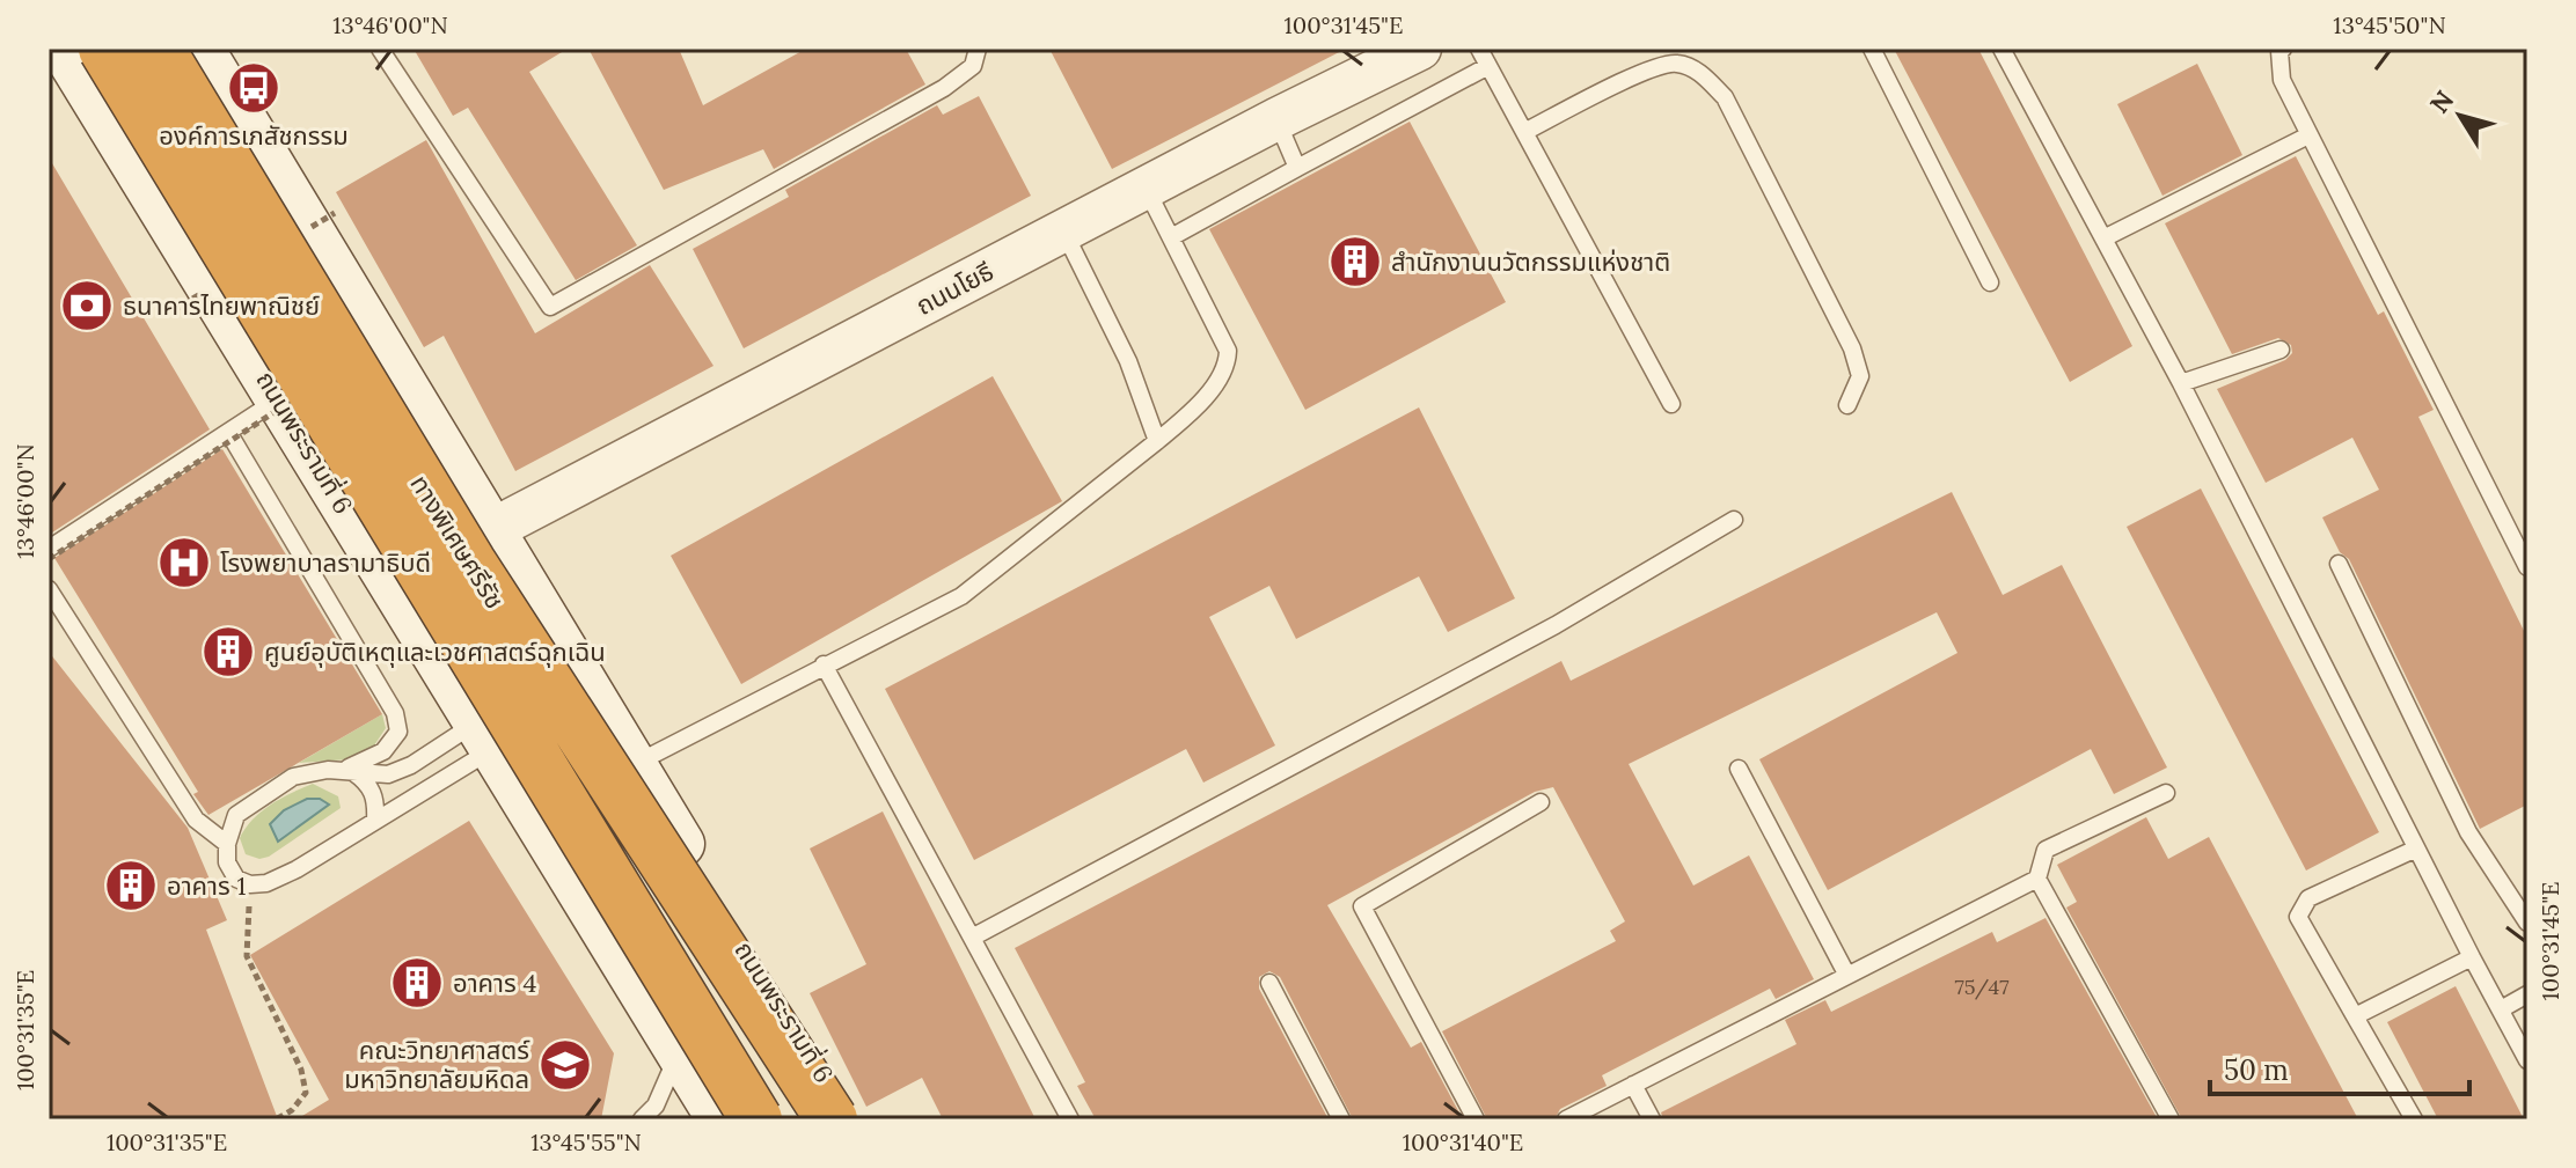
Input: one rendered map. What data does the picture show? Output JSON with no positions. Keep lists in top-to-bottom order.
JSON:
{
  "streets": {
    "highway": ["ทางพิเศษศรีรัช"],
    "main road": ["ถนนพระรามที่ 6"],
    "street": ["ถนนโยธี"]
  },
  "crossings": [
    ["ถนนโยธี", "ถนนพระรามที่ 6"],
    ["ถนนพระรามที่ 6", "ทางพิเศษศรีรัช"]
  ],
  "places": {
    "bus stop": ["องค์การเภสัชกรรม"],
    "building": [
      "สำนักงานนวัตกรรมแห่งชาติ",
      "ศูนย์อุบัติเหตุและเวชศาสตร์ฉุกเฉิน",
      "อาคาร 1",
      "อาคาร 4"
    ],
    "bank": ["ธนาคารไทยพาณิชย์"],
    "hospital": ["โรงพยาบาลรามาธิบดี"],
    "school or university": ["คณะวิทยาศาสตร์ มหาวิทยาลัยมหิดล"]
  },
  "house_numbers": ["75/47"],
  "scale_bar": "50 m",
  "north": "top left",
  "coordinates": [
    "13°46'00\"N",
    "100°31'45\"E",
    "13°45'50\"N",
    "100°31'35\"E",
    "13°45'55\"N",
    "100°31'40\"E"
  ]
}
